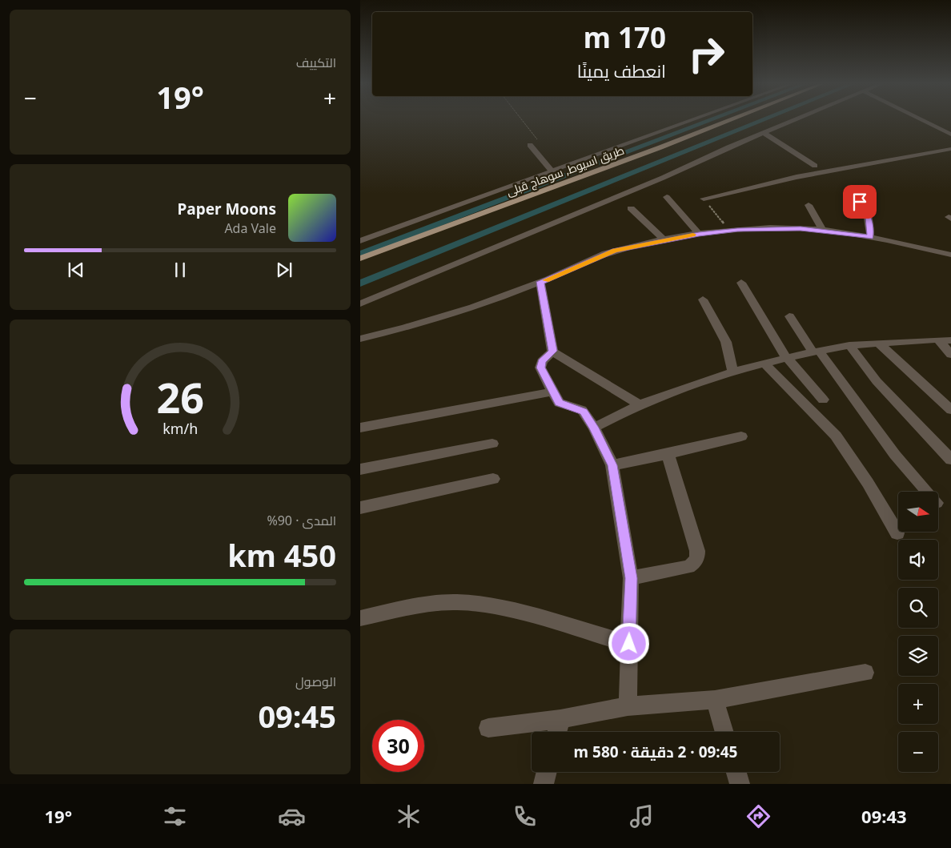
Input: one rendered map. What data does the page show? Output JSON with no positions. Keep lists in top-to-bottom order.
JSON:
{
  "streets": {
    "main road": ["طريق اسيوط, سوهاج قبلى"]
  },
  "north": "right",
  "page": {
    "tile": [
      "التكييف",
      ["المدى · 90%", "450 km"],
      ["الوصول", "09:45"]
    ],
    "turn": ["170 m", "انعطف يمينًا"],
    "heat": ["−", "19°", "+"],
    "song": ["Paper Moons", "Ada Vale"],
    "map_buttons": ["+", "−"],
    "limit": "30",
    "trip": "09:45 · 2 دقيقة · 580 m",
    "tabs": ["09:43", "19°"],
    "gauge": ["26", "km/h"]
  }
}
